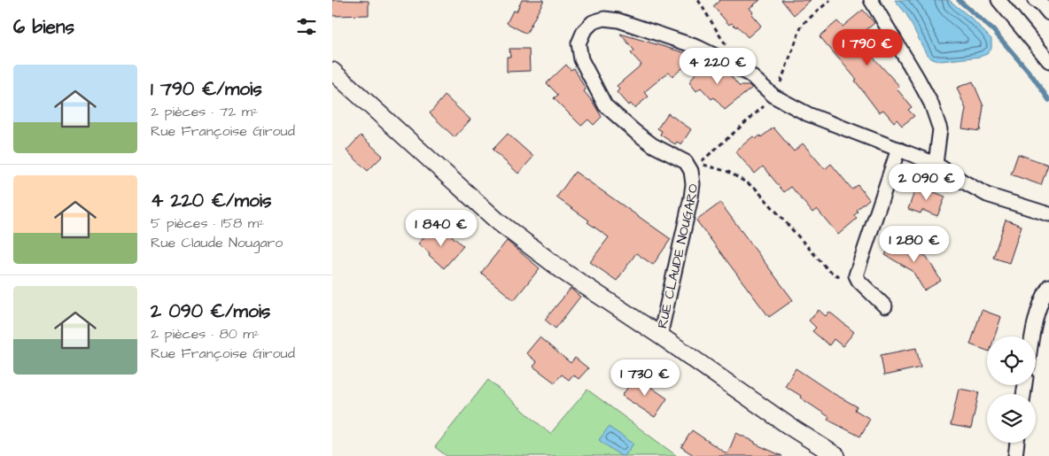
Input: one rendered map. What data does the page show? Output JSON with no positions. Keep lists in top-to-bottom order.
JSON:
{
  "streets": {
    "street": ["RUE CLAUDE NOUGARO"]
  },
  "page": {
    "heading": "6 biens",
    "price": [
      "1 790 €",
      "4 220 €",
      "2 090 €",
      "1 840 €",
      "1 280 €",
      "1 730 €"
    ],
    "list": [
      {
        "name": "1 790 €/mois",
        "note": "2 pièces · 72 m² · Rue Françoise Giroud"
      },
      {
        "name": "4 220 €/mois",
        "note": "5 pièces · 158 m² · Rue Claude Nougaro"
      },
      {
        "name": "2 090 €/mois",
        "note": "2 pièces · 80 m² · Rue Françoise Giroud"
      }
    ]
  }
}
